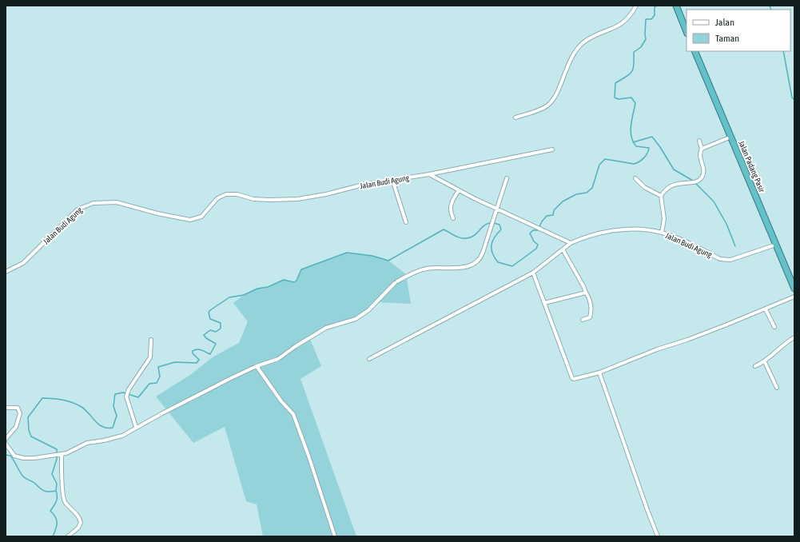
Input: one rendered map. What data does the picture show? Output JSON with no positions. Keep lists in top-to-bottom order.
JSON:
{
  "streets": {
    "highway": ["Jalan Padang Pasir"],
    "street": ["Jalan Budi Agung"]
  },
  "crossings": [
    ["Jalan Padang Pasir", "Jalan Budi Agung"]
  ],
  "legend": ["Jalan", "Taman"]
}
